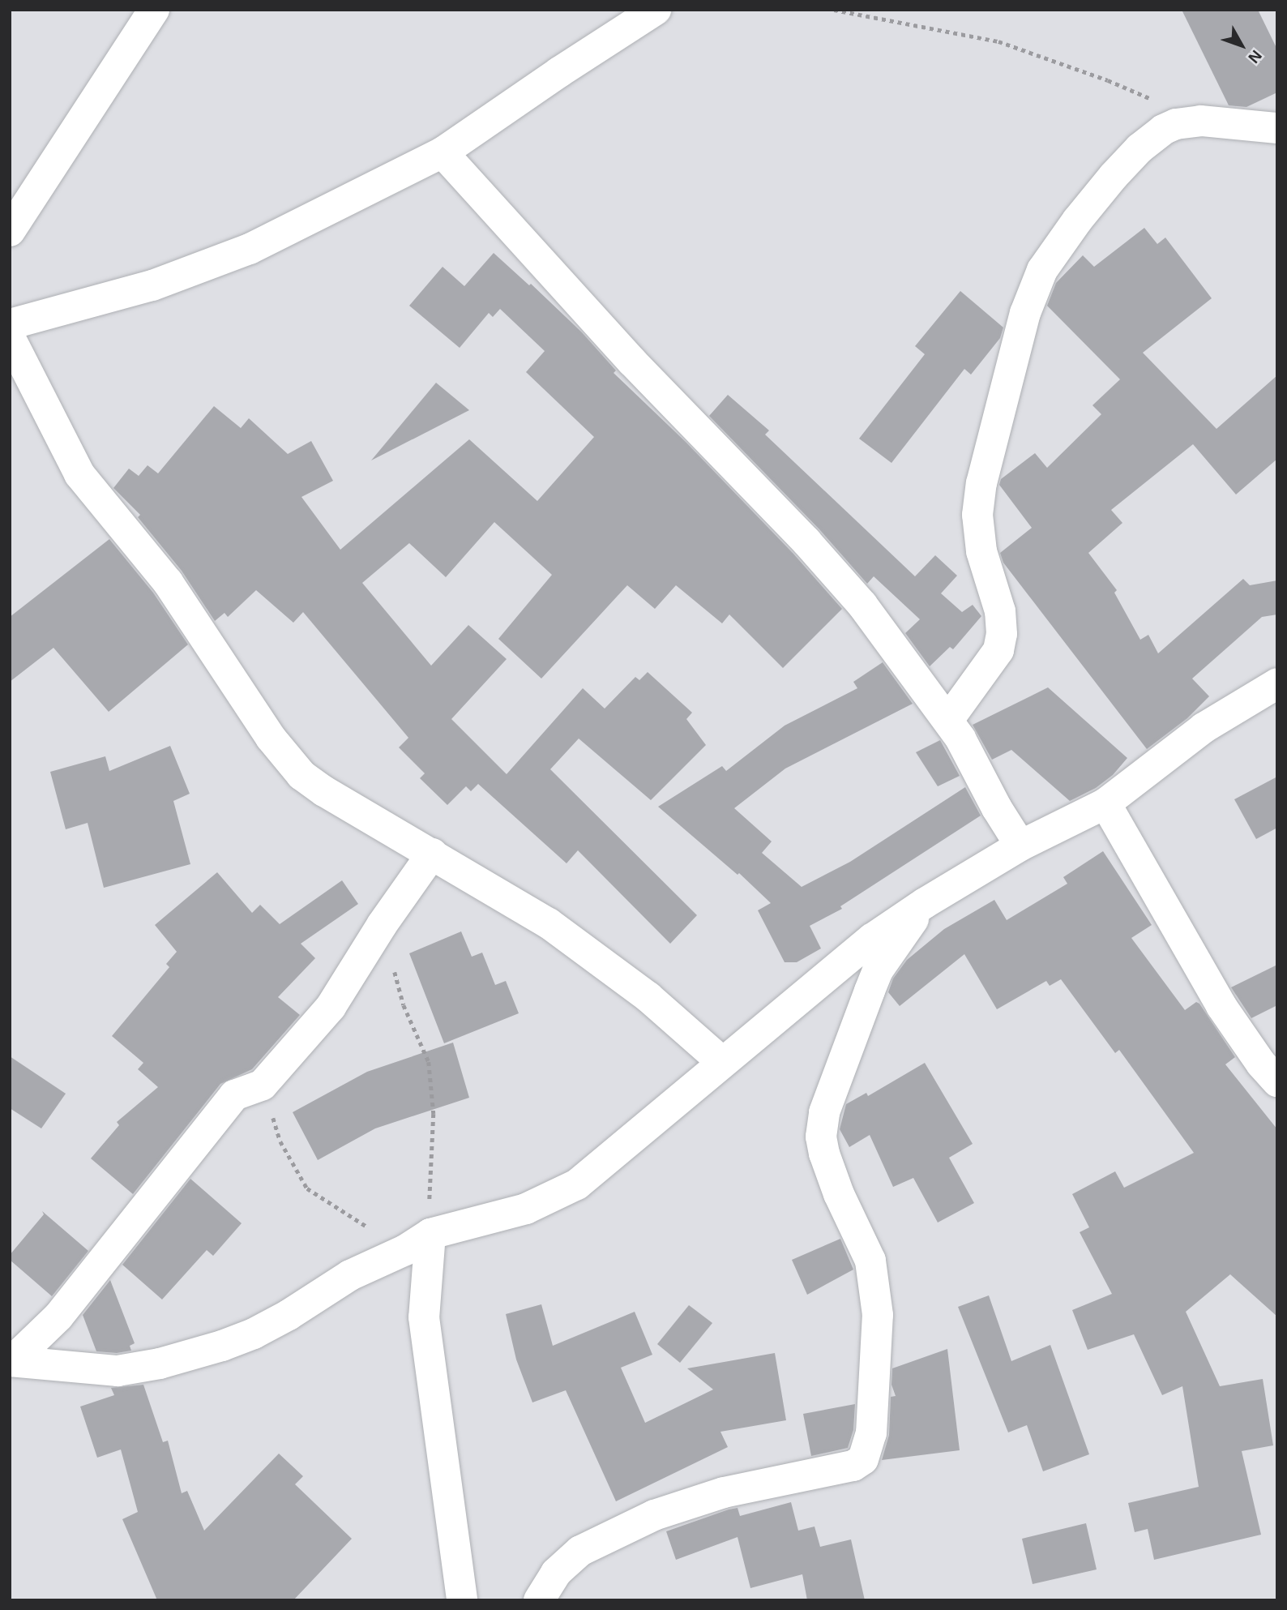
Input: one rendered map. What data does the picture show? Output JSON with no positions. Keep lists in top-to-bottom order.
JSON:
{
  "north": "bottom right"
}
